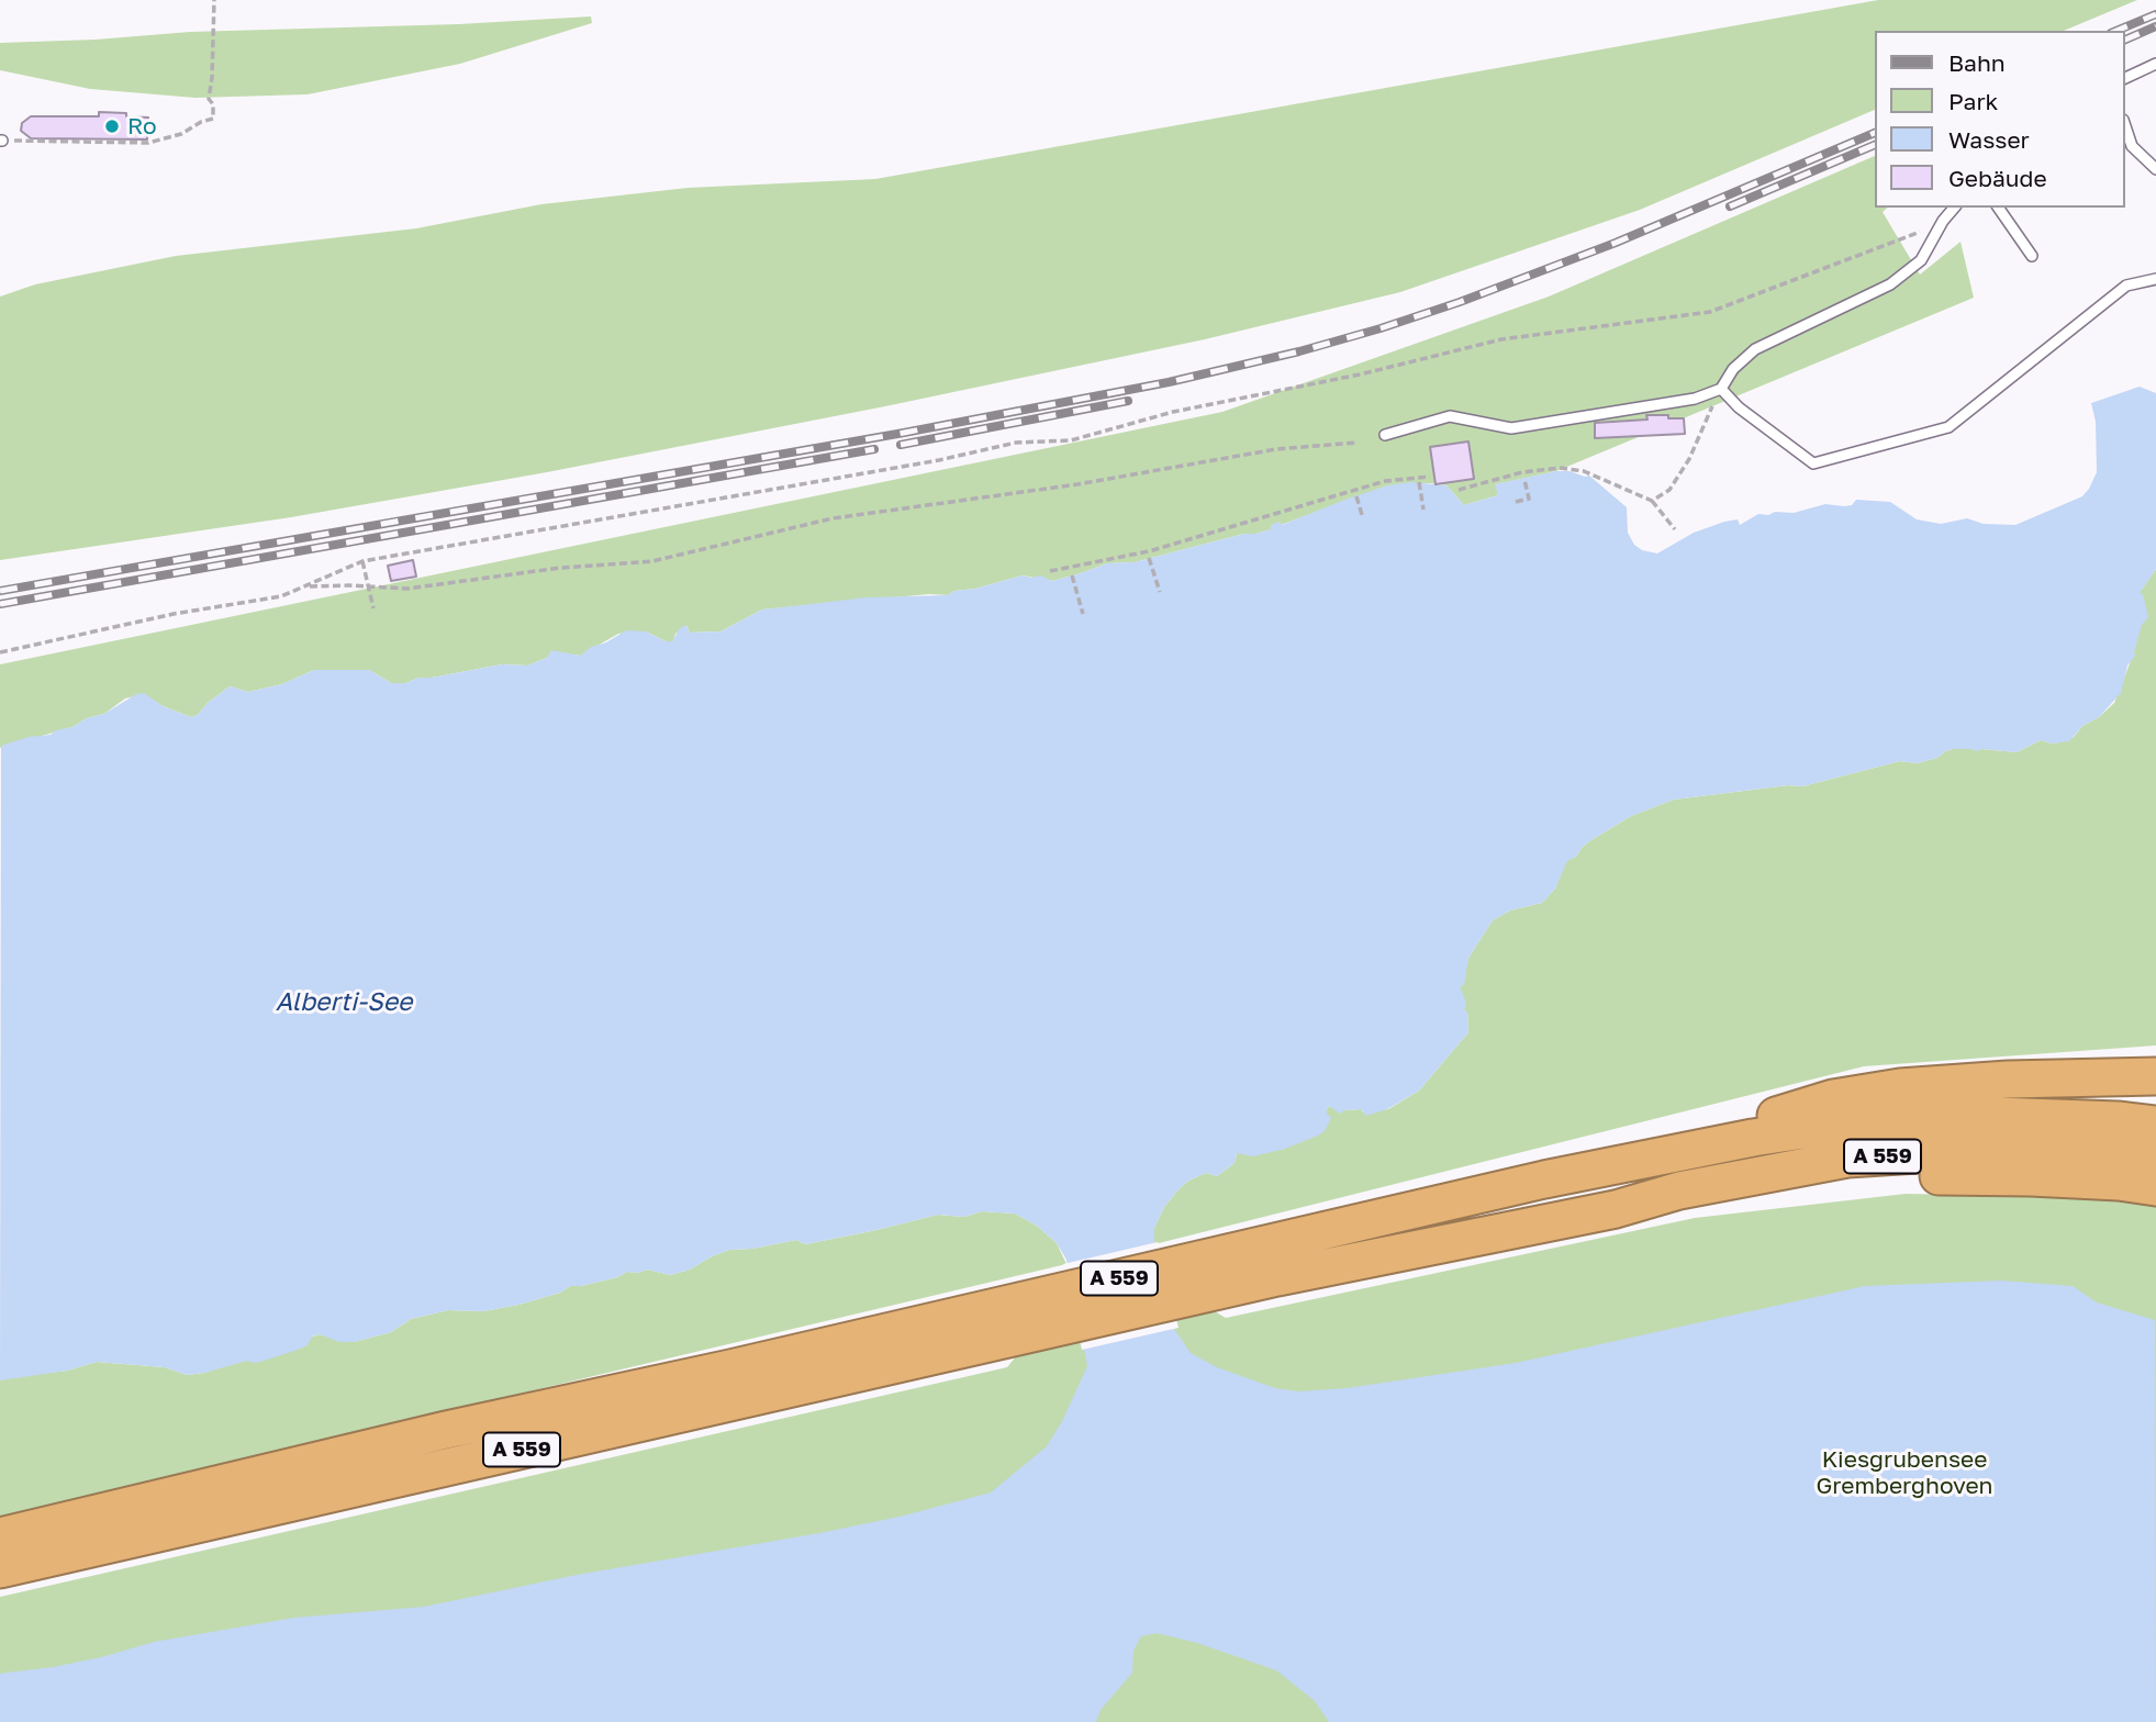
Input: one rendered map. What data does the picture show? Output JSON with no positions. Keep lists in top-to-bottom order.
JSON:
{
  "streets": {
    "highway": ["A 559"]
  },
  "water": ["Alberti-See"],
  "parks": ["Kiesgrubensee Gremberghoven"],
  "places": ["Ro"],
  "legend": [
    "Bahn",
    "Park",
    "Wasser",
    "Gebäude"
  ]
}
